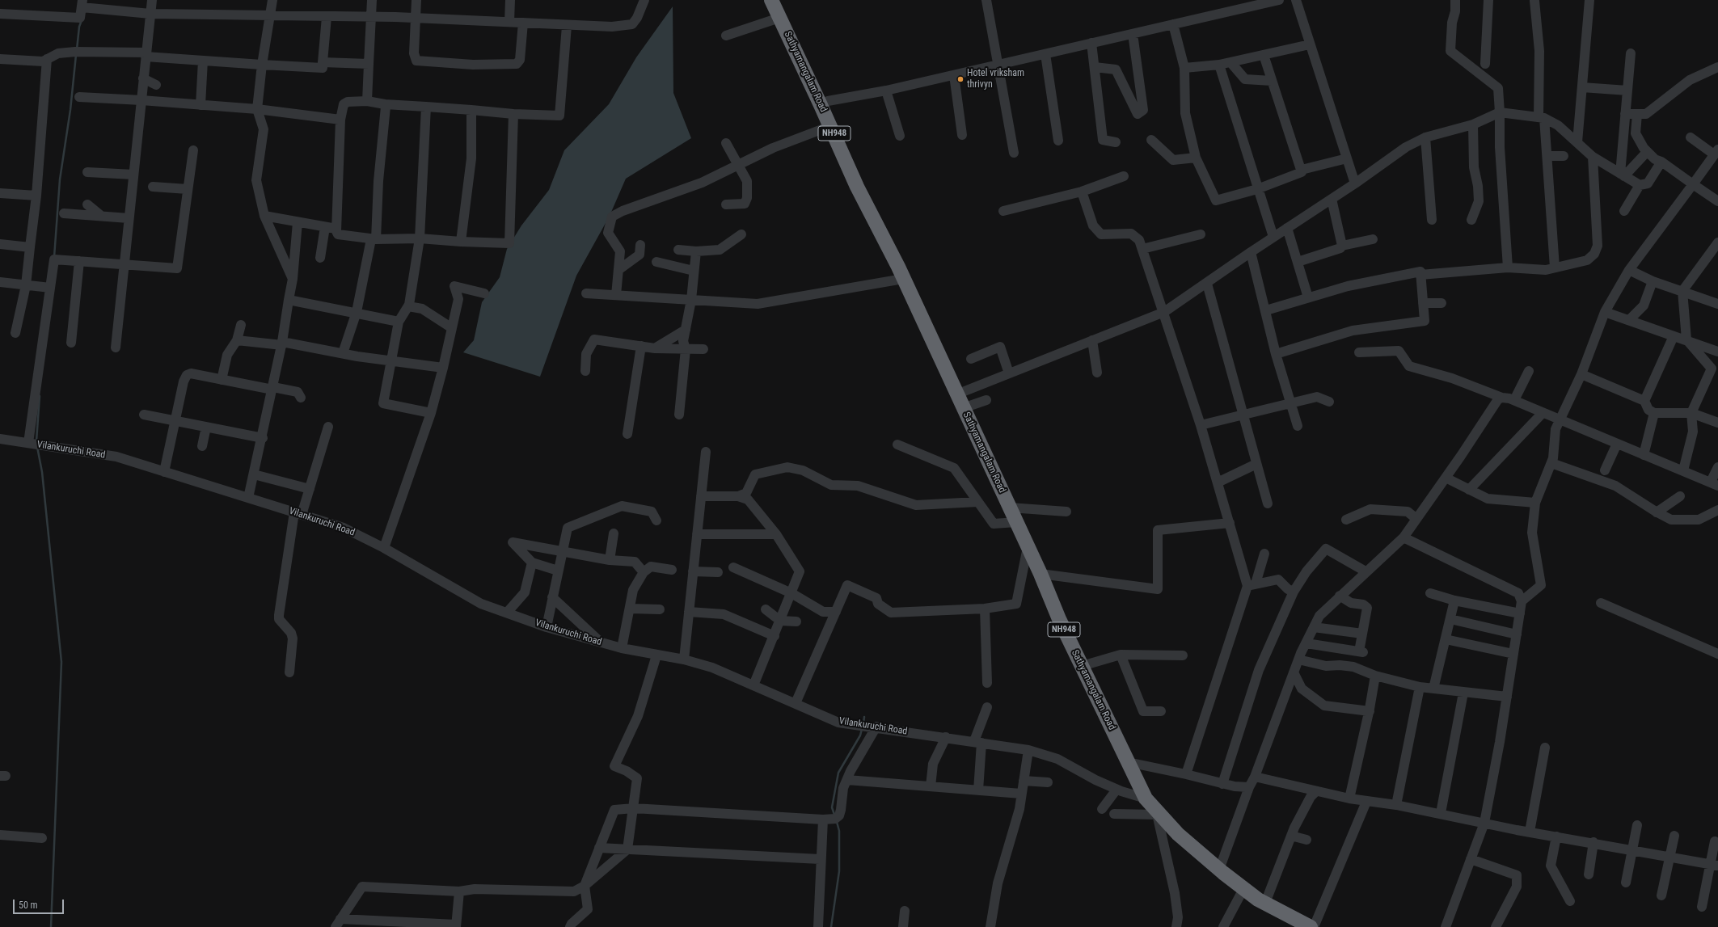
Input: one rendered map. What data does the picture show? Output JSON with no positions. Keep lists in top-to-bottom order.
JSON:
{
  "streets": {
    "highway": ["Sathyamangalam Road", "NH948"],
    "street": ["Vilankuruchi Road"]
  },
  "crossings": [
    ["Sathyamangalam Road", "Vilankuruchi Road"]
  ],
  "places": ["Hotel vriksham thrivyn"],
  "scale_bar": "50 m"
}
